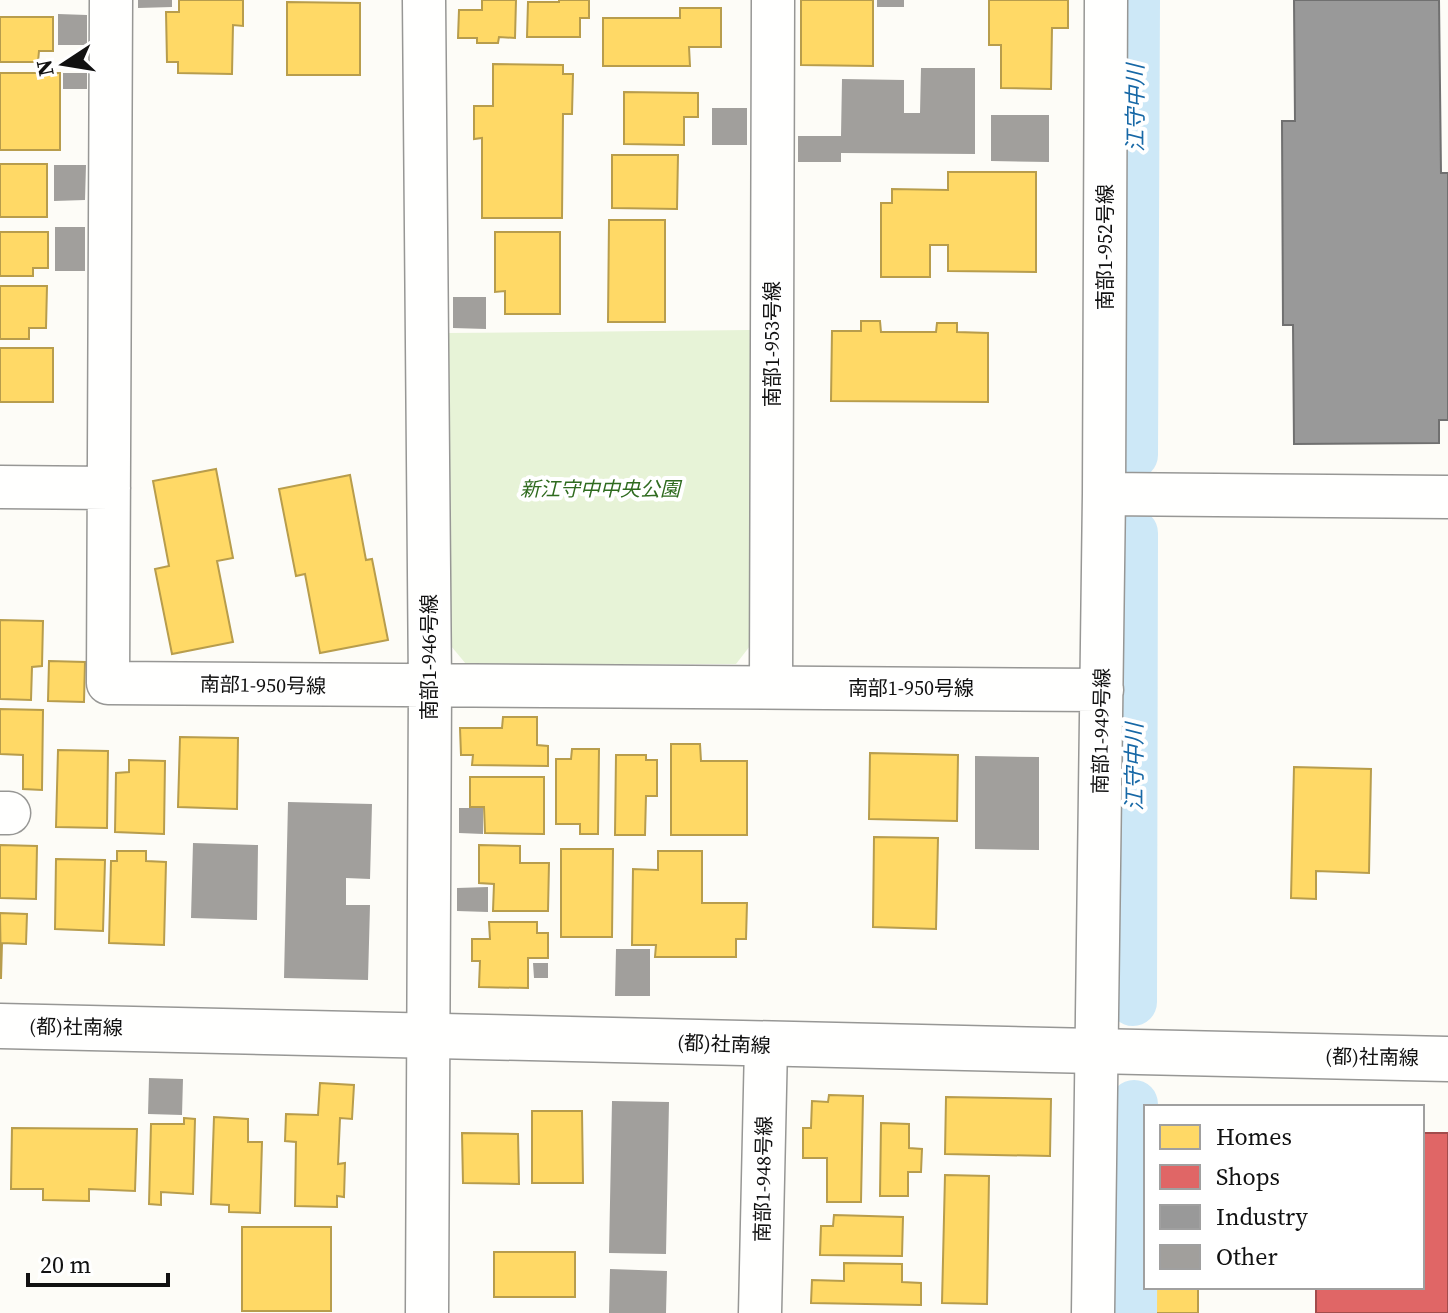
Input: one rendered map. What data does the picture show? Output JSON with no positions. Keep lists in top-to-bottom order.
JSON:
{
  "streets": {
    "street": [
      "南部1-952号線",
      "南部1-953号線",
      "南部1-946号線",
      "南部1-950号線",
      "南部1-949号線",
      "(都)社南線",
      "南部1-948号線"
    ]
  },
  "crossings": [
    ["南部1-952号線", "南部1-949号線"],
    ["南部1-953号線", "南部1-950号線"],
    ["南部1-946号線", "南部1-950号線"],
    ["南部1-946号線", "(都)社南線"],
    ["南部1-950号線", "南部1-949号線"],
    ["南部1-949号線", "(都)社南線"],
    ["(都)社南線", "南部1-948号線"]
  ],
  "water": ["江守中川"],
  "parks": ["新江守中中央公園"],
  "legend": [
    "Homes",
    "Shops",
    "Industry",
    "Other"
  ],
  "scale_bar": "20 m",
  "north": "left"
}
